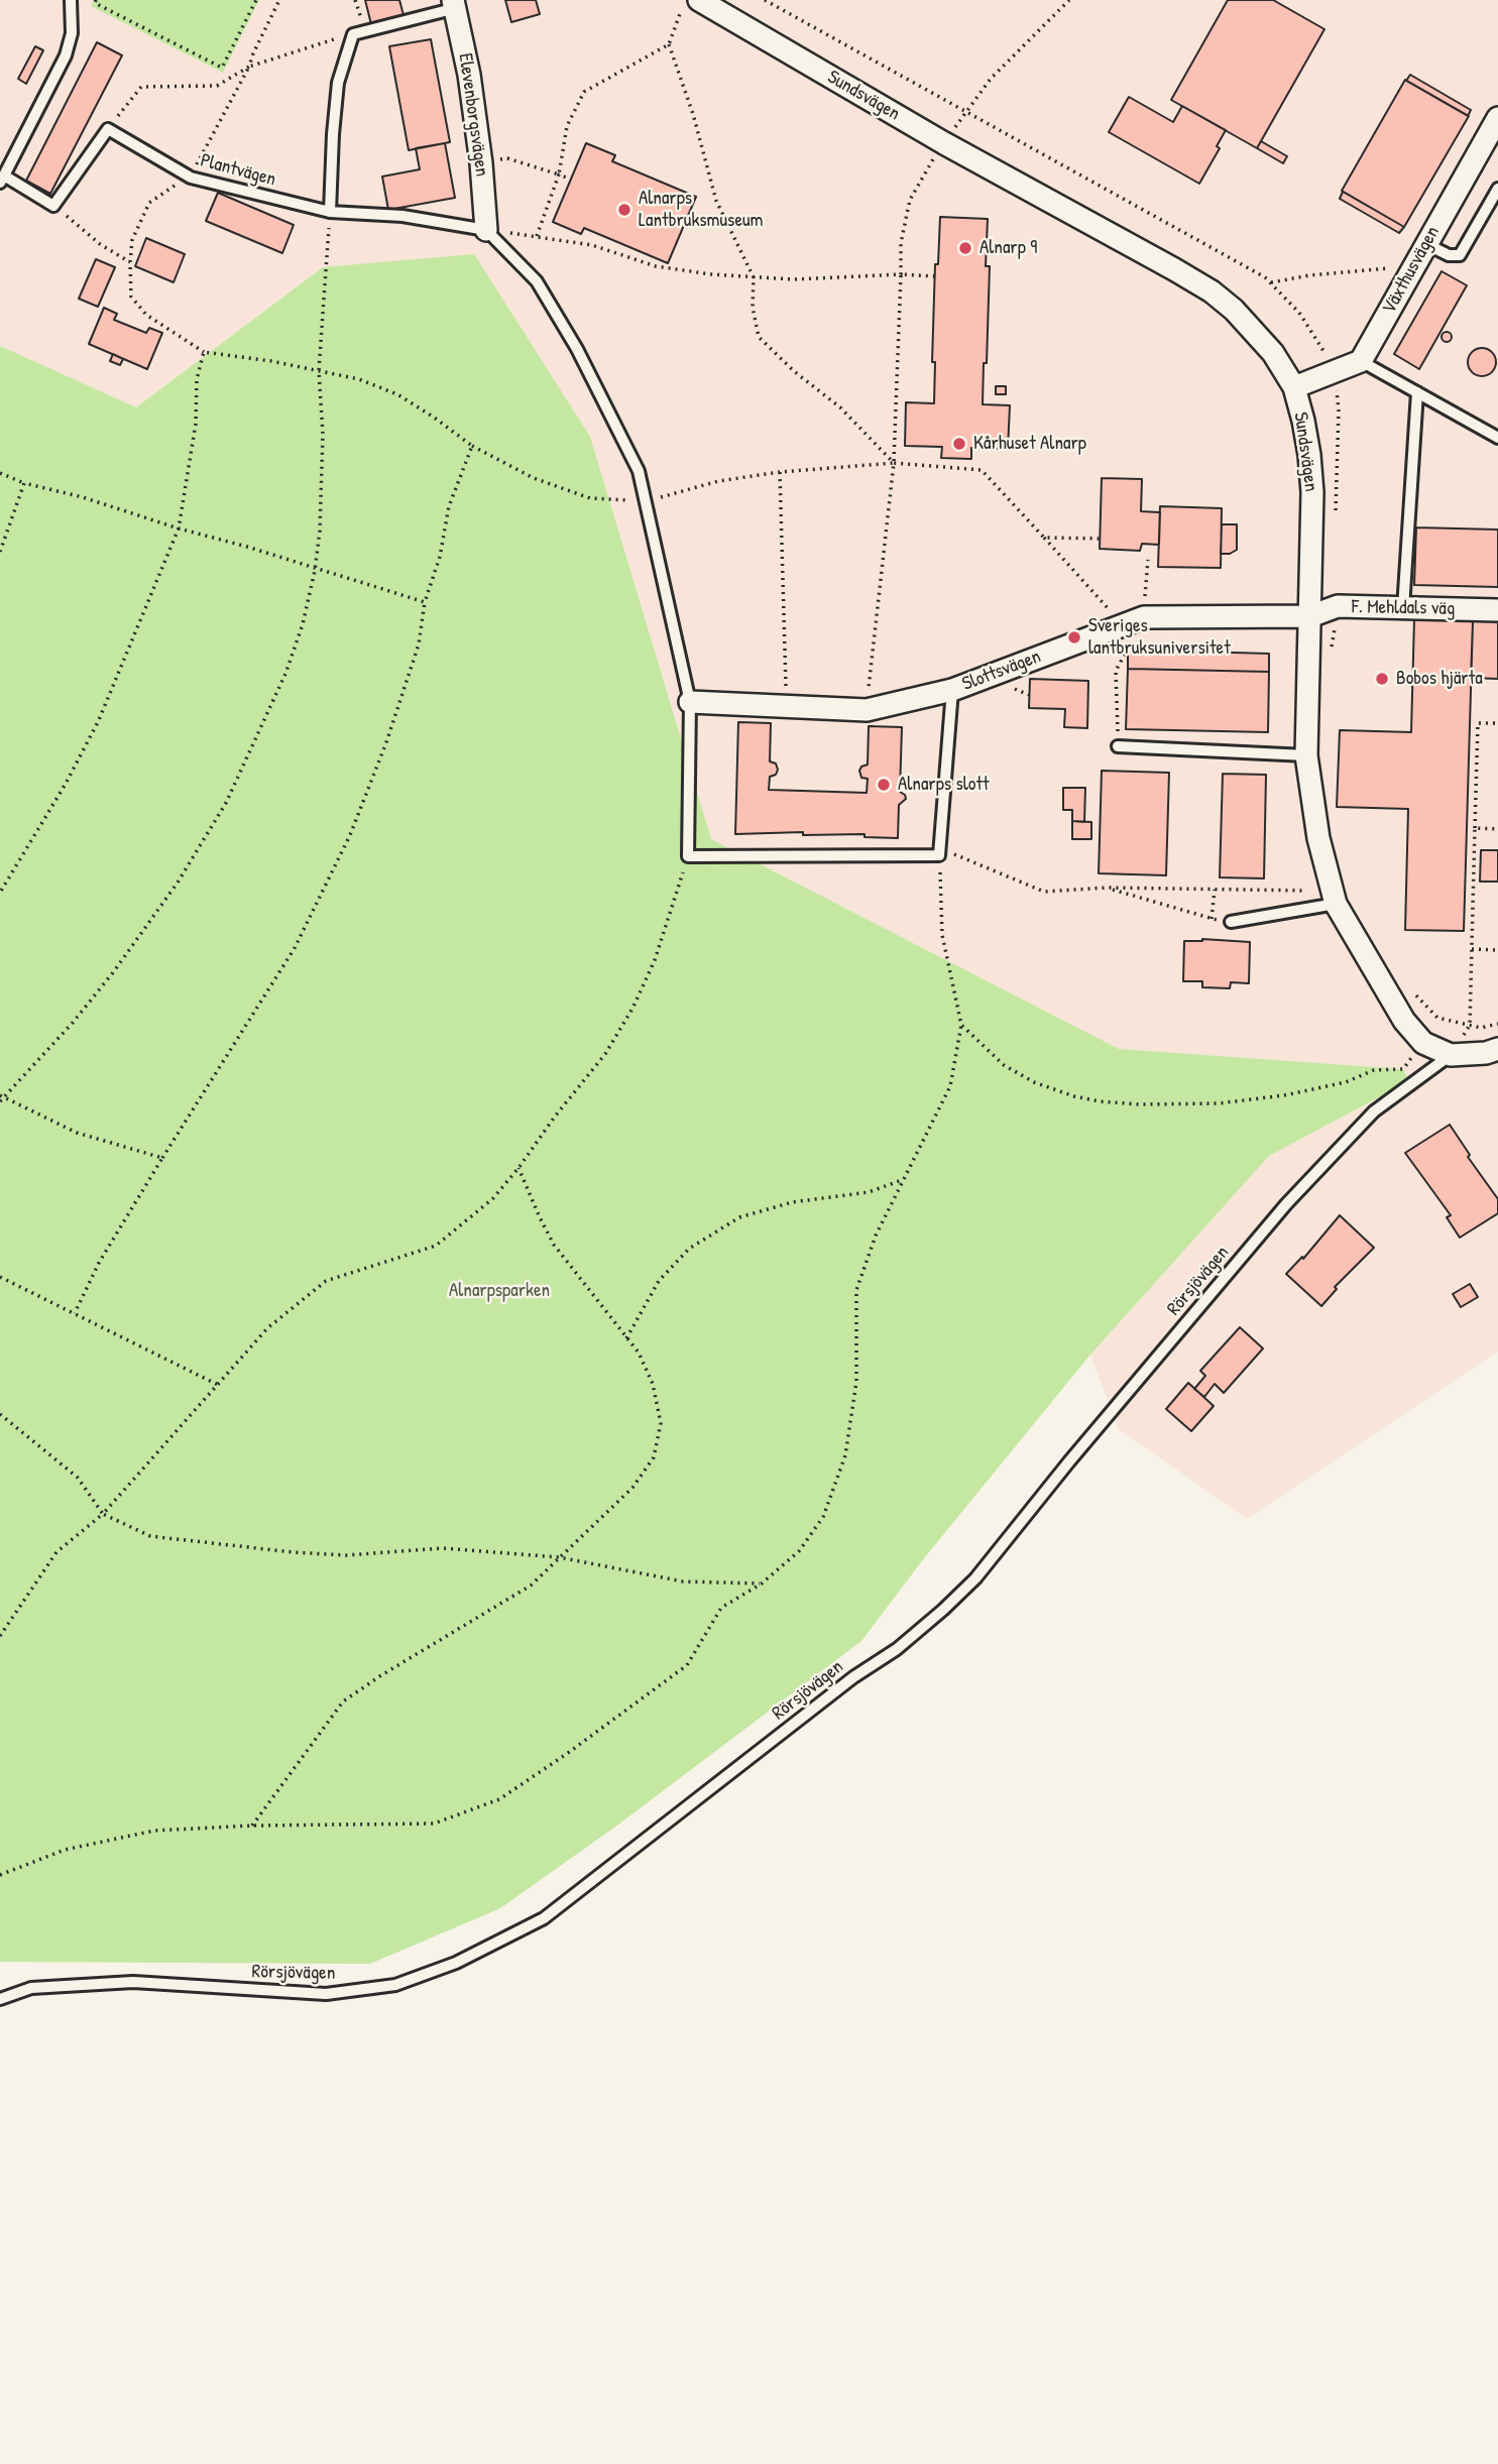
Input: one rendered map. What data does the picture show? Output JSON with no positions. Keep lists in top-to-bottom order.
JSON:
{
  "streets": {
    "street": [
      "Sundsvägen",
      "Elevenborgsvägen",
      "Växthusvägen",
      "F. Mehldals väg",
      "Slottsvägen"
    ],
    "lane": ["Plantvägen", "Rörsjövägen"]
  },
  "crossings": [
    ["Sundsvägen", "F. Mehldals väg"],
    ["Sundsvägen", "Slottsvägen"],
    ["Sundsvägen", "Rörsjövägen"],
    ["Elevenborgsvägen", "Plantvägen"],
    ["F. Mehldals väg", "Slottsvägen"]
  ],
  "parks": ["Alnarpsparken"],
  "places": [
    "Alnarps Lantbruksmuseum",
    "Alnarp 9",
    "Kårhuset Alnarp",
    "Sveriges lantbruksuniversitet",
    "Bobos hjärta",
    "Alnarps slott"
  ]
}
